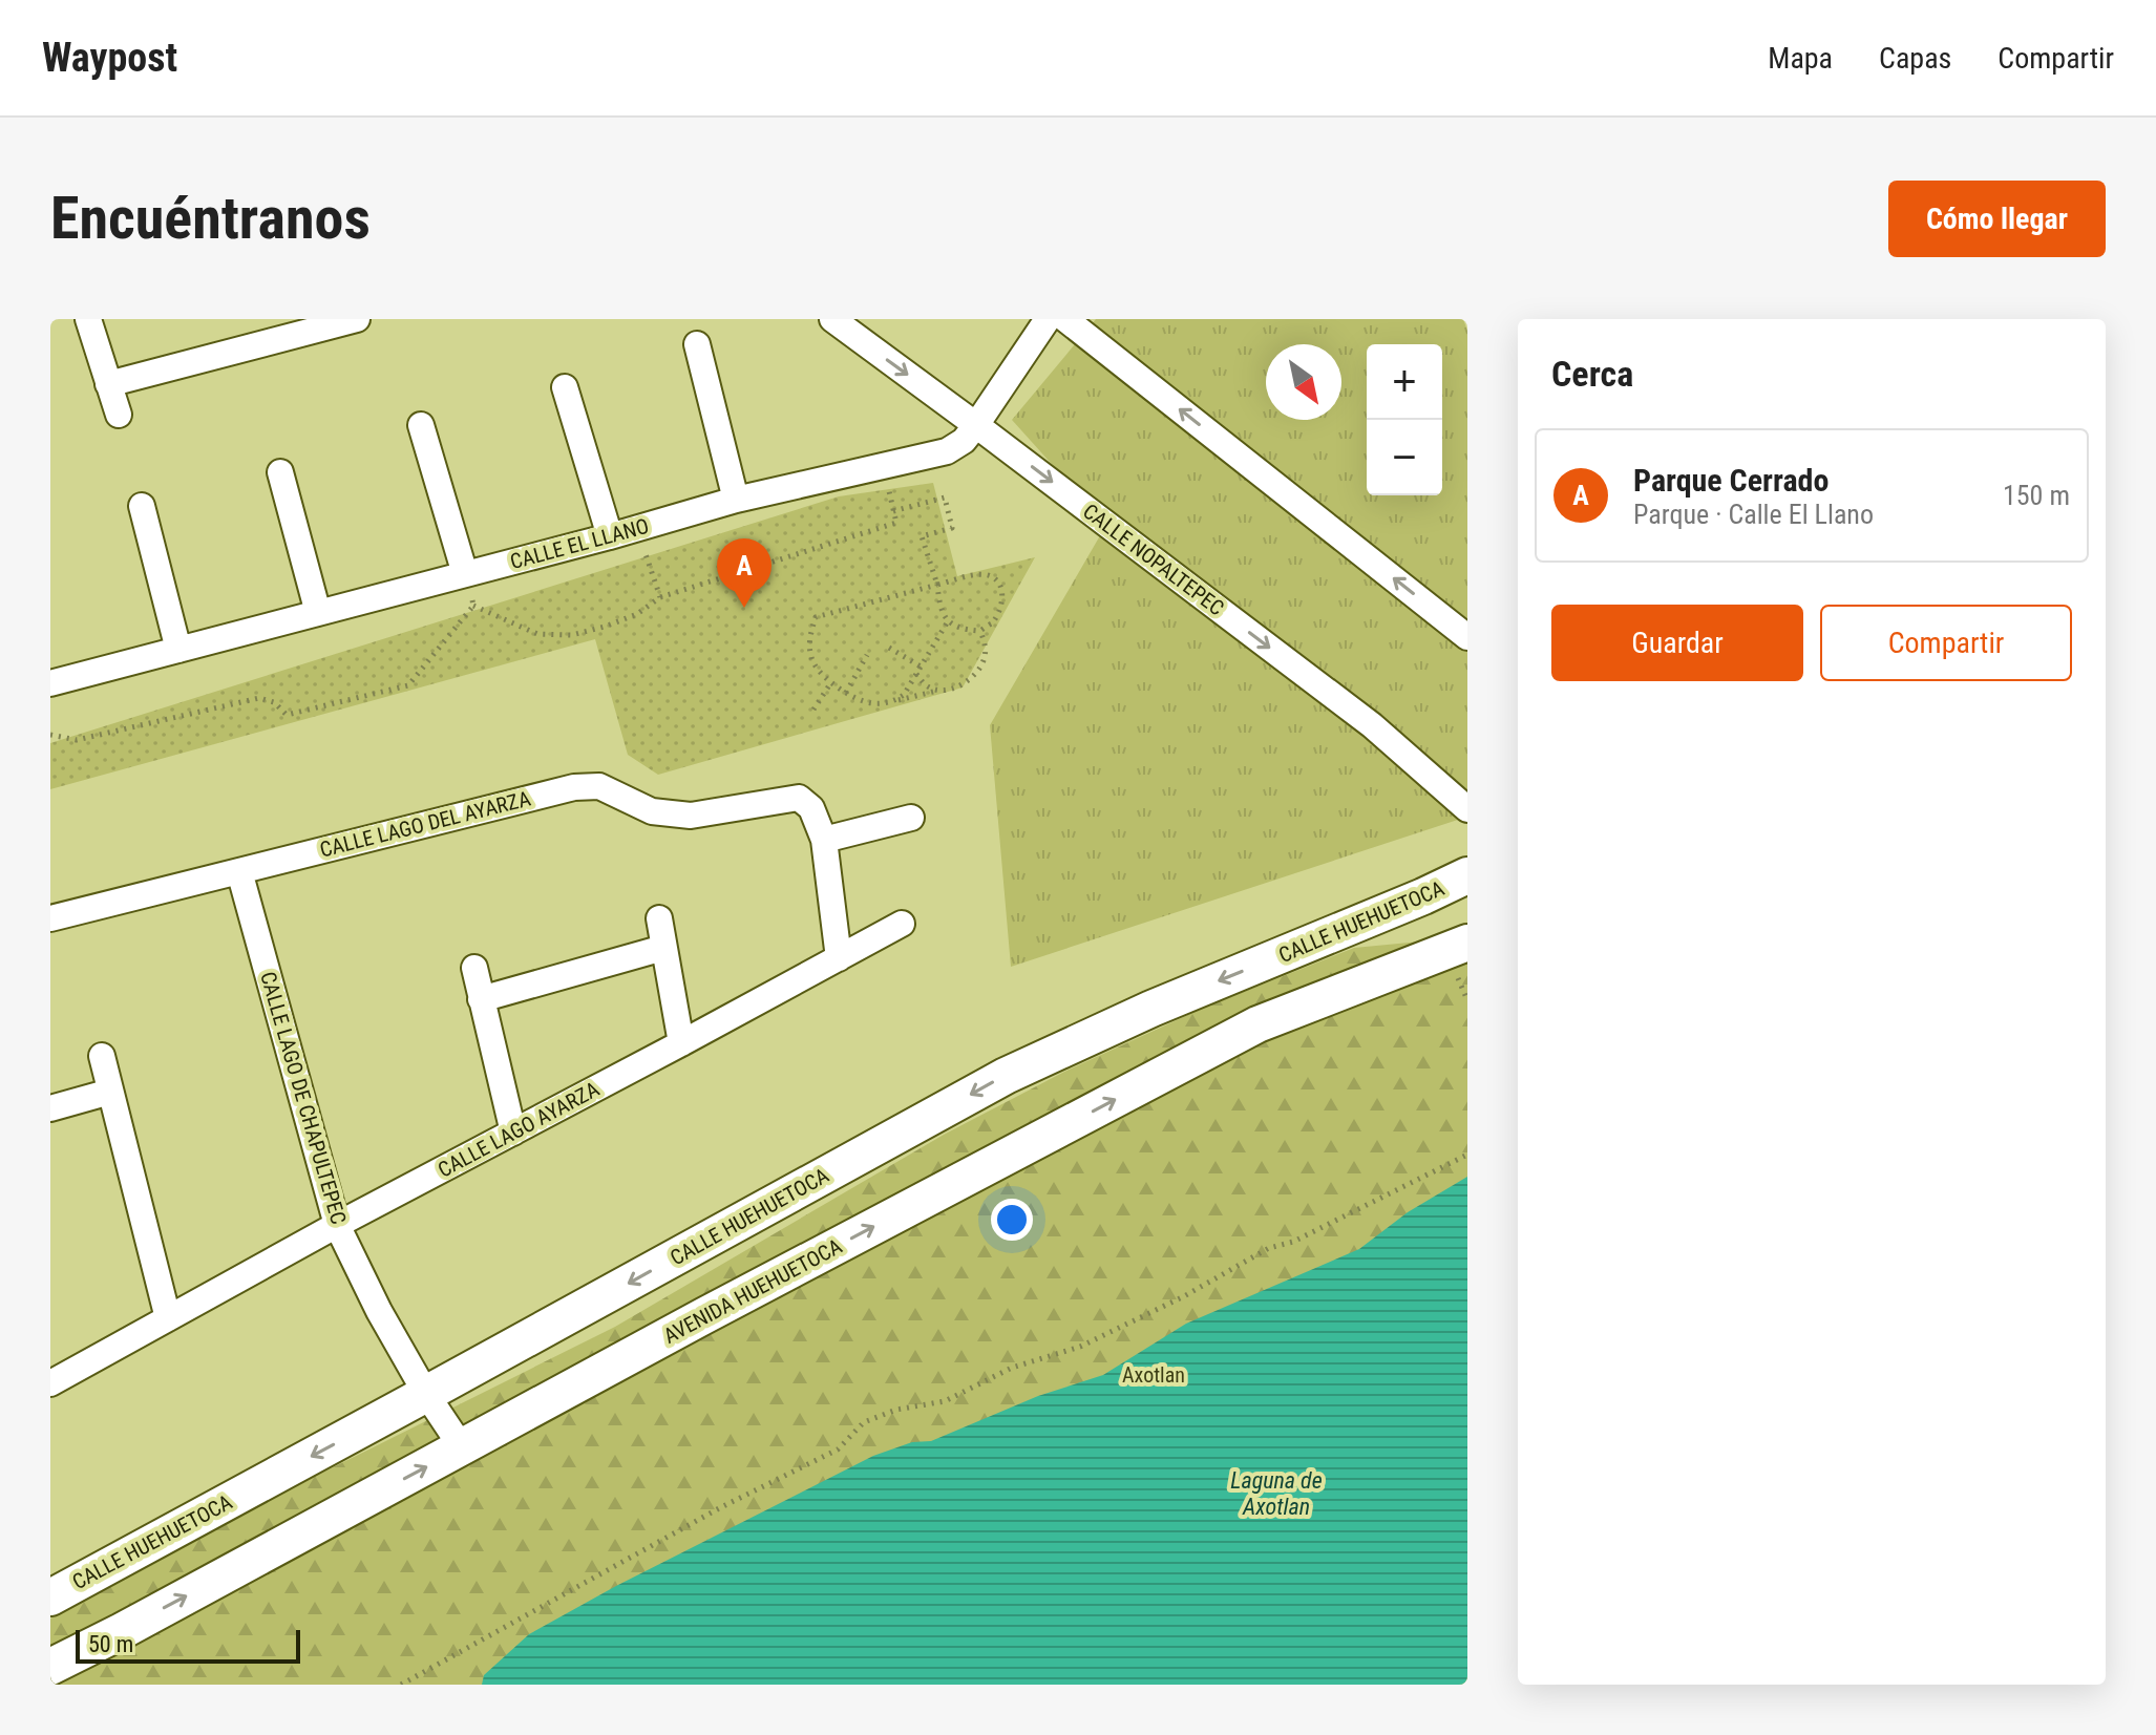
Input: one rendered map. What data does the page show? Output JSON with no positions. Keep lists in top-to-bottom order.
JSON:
{
  "streets": {
    "main road": ["CALLE HUEHUETOCA", "AVENIDA HUEHUETOCA"],
    "street": [
      "CALLE EL LLANO",
      "CALLE NOPALTEPEC",
      "CALLE LAGO DEL AYARZA",
      "CALLE LAGO DE CHAPULTEPEC",
      "CALLE LAGO AYARZA"
    ]
  },
  "crossings": [
    ["CALLE EL LLANO", "CALLE NOPALTEPEC"],
    ["CALLE LAGO DEL AYARZA", "CALLE LAGO DE CHAPULTEPEC"],
    ["CALLE HUEHUETOCA", "CALLE LAGO DE CHAPULTEPEC"],
    ["CALLE LAGO DE CHAPULTEPEC", "CALLE LAGO AYARZA"],
    ["CALLE LAGO DE CHAPULTEPEC", "AVENIDA HUEHUETOCA"]
  ],
  "one_way": ["CALLE HUEHUETOCA", "AVENIDA HUEHUETOCA"],
  "water": ["Laguna de Axotlan"],
  "parks": ["Axotlan"],
  "scale_bar": "50 m",
  "north": "bottom right",
  "page": {
    "header": "Waypost",
    "nav": ["Mapa", "Capas", "Compartir"],
    "buttons": [
      "Cómo llegar",
      ["Guardar", "Compartir"]
    ],
    "title": "Encuéntranos",
    "heading": "Cerca",
    "map_buttons": ["+", "−"],
    "list": [
      {
        "mark": "A",
        "name": "Parque Cerrado",
        "note": "Parque · Calle El Llano",
        "value": "150 m"
      }
    ],
    "pins": "A",
    "scale": "50 m"
  }
}
